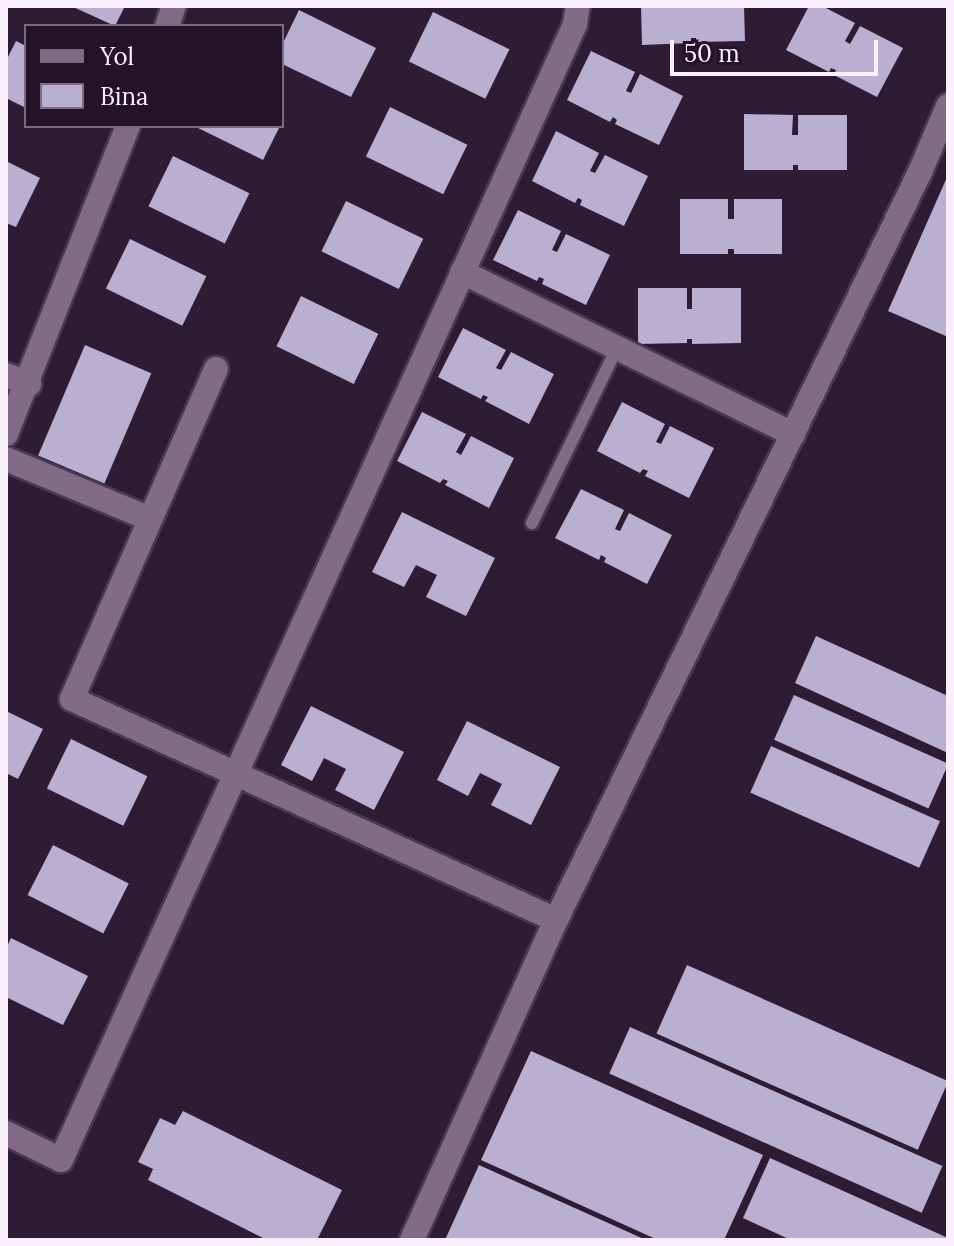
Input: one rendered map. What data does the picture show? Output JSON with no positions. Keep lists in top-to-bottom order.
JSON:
{
  "legend": ["Yol", "Bina"],
  "scale_bar": "50 m"
}
